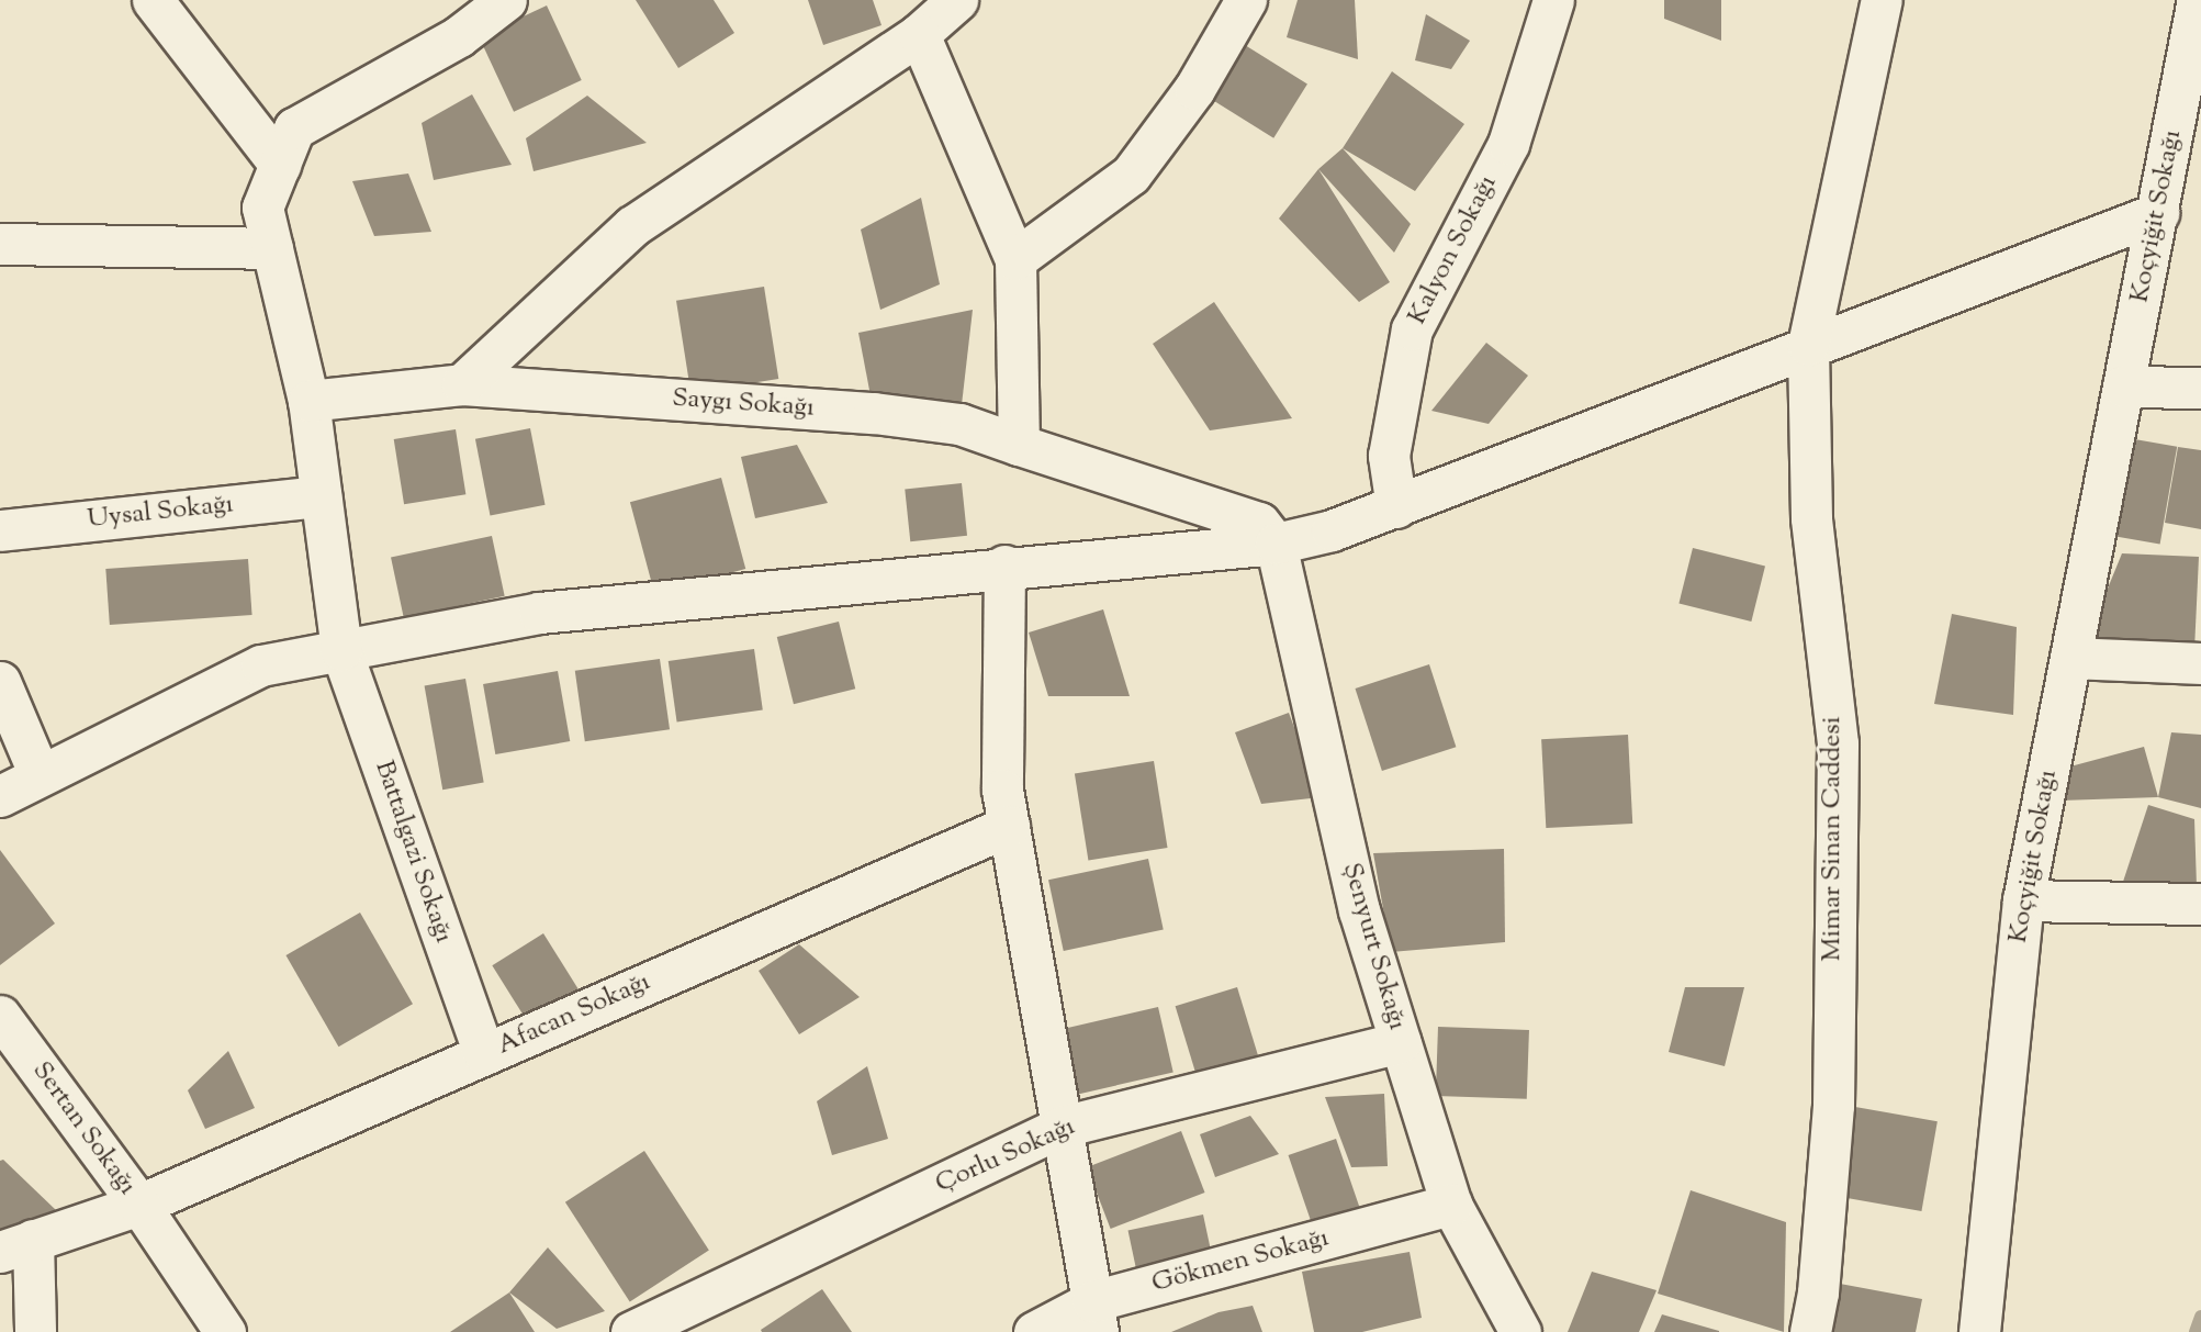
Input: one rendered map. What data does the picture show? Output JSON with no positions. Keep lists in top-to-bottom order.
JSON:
{
  "streets": {
    "street": [
      "Koçyiğit Sokağı",
      "Kalyon Sokağı",
      "Saygı Sokağı",
      "Uysal Sokağı",
      "Mimar Sinan Caddesi",
      "Battalgazi Sokağı",
      "Şenyurt Sokağı",
      "Afacan Sokağı",
      "Sertan Sokağı",
      "Çorlu Sokağı",
      "Gökmen Sokağı"
    ]
  },
  "crossings": [
    ["Saygı Sokağı", "Battalgazi Sokağı"],
    ["Saygı Sokağı", "Şenyurt Sokağı"],
    ["Uysal Sokağı", "Battalgazi Sokağı"],
    ["Battalgazi Sokağı", "Afacan Sokağı"],
    ["Şenyurt Sokağı", "Çorlu Sokağı"],
    ["Şenyurt Sokağı", "Gökmen Sokağı"],
    ["Afacan Sokağı", "Sertan Sokağı"]
  ]
}
